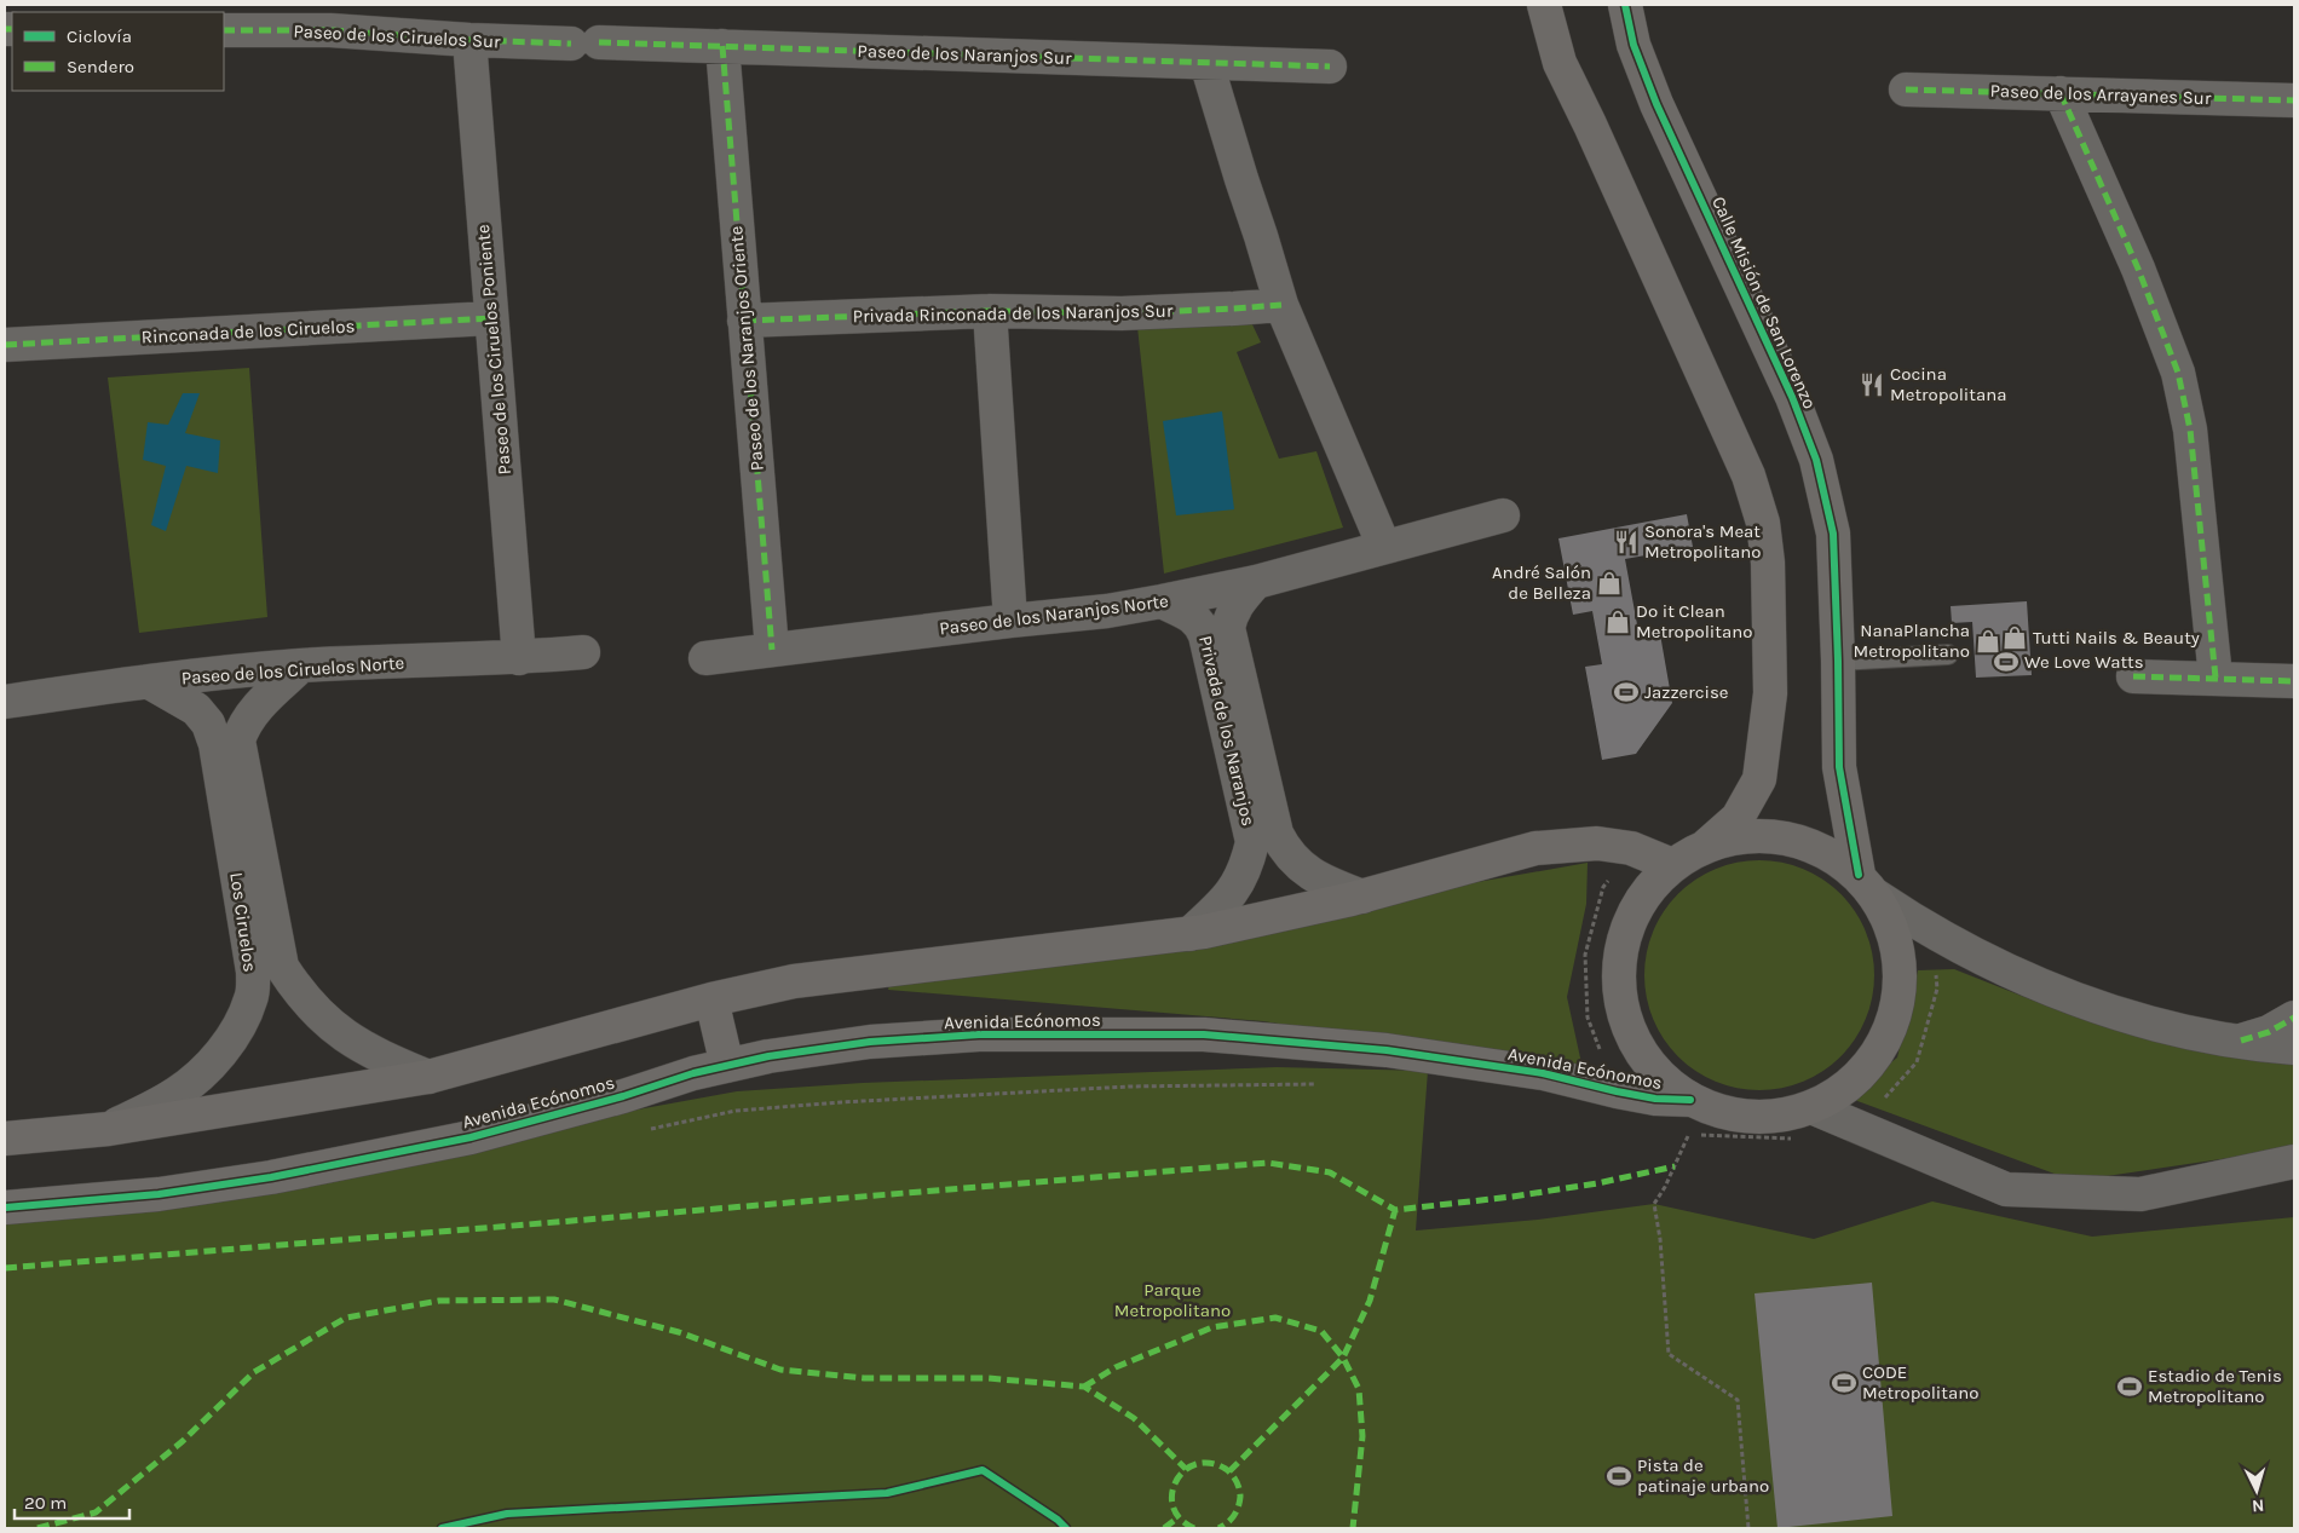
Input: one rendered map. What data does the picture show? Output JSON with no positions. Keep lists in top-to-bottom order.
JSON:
{
  "streets": {
    "street": [
      "Paseo de los Ciruelos Sur",
      "Paseo de los Naranjos Sur",
      "Paseo de los Arrayanes Sur",
      "Calle Misión de San Lorenzo",
      "Privada Rinconada de los Naranjos Sur",
      "Rinconada de los Ciruelos",
      "Paseo de los Naranjos Oriente",
      "Paseo de los Ciruelos Poniente",
      "Paseo de los Naranjos Norte",
      "Paseo de los Ciruelos Norte",
      "Privada de los Naranjos",
      "Los Ciruelos",
      "Avenida Ecónomos"
    ]
  },
  "crossings": [
    ["Paseo de los Ciruelos Sur", "Paseo de los Naranjos Sur"],
    ["Paseo de los Ciruelos Sur", "Paseo de los Ciruelos Poniente"],
    ["Paseo de los Naranjos Sur", "Paseo de los Naranjos Oriente"],
    ["Privada Rinconada de los Naranjos Sur", "Paseo de los Naranjos Oriente"],
    ["Rinconada de los Ciruelos", "Paseo de los Ciruelos Poniente"],
    ["Paseo de los Naranjos Oriente", "Paseo de los Naranjos Norte"],
    ["Paseo de los Ciruelos Poniente", "Paseo de los Ciruelos Norte"],
    ["Paseo de los Naranjos Norte", "Privada de los Naranjos"],
    ["Paseo de los Ciruelos Norte", "Los Ciruelos"]
  ],
  "parks": ["Parque Metropolitano"],
  "places": {
    "restaurant": ["Cocina Metropolitana", "Sonora's Meat Metropolitano"],
    "shop": [
      "André Salón de Belleza",
      "Do it Clean Metropolitano",
      "Tutti Nails & Beauty",
      "NanaPlancha Metropolitano"
    ],
    "sports": [
      "We Love Watts",
      "Jazzercise",
      "CODE Metropolitano",
      "Estadio de Tenis Metropolitano",
      "Pista de patinaje urbano"
    ]
  },
  "legend": ["Ciclovía", "Sendero"],
  "scale_bar": "20 m",
  "north": "bottom"
}
